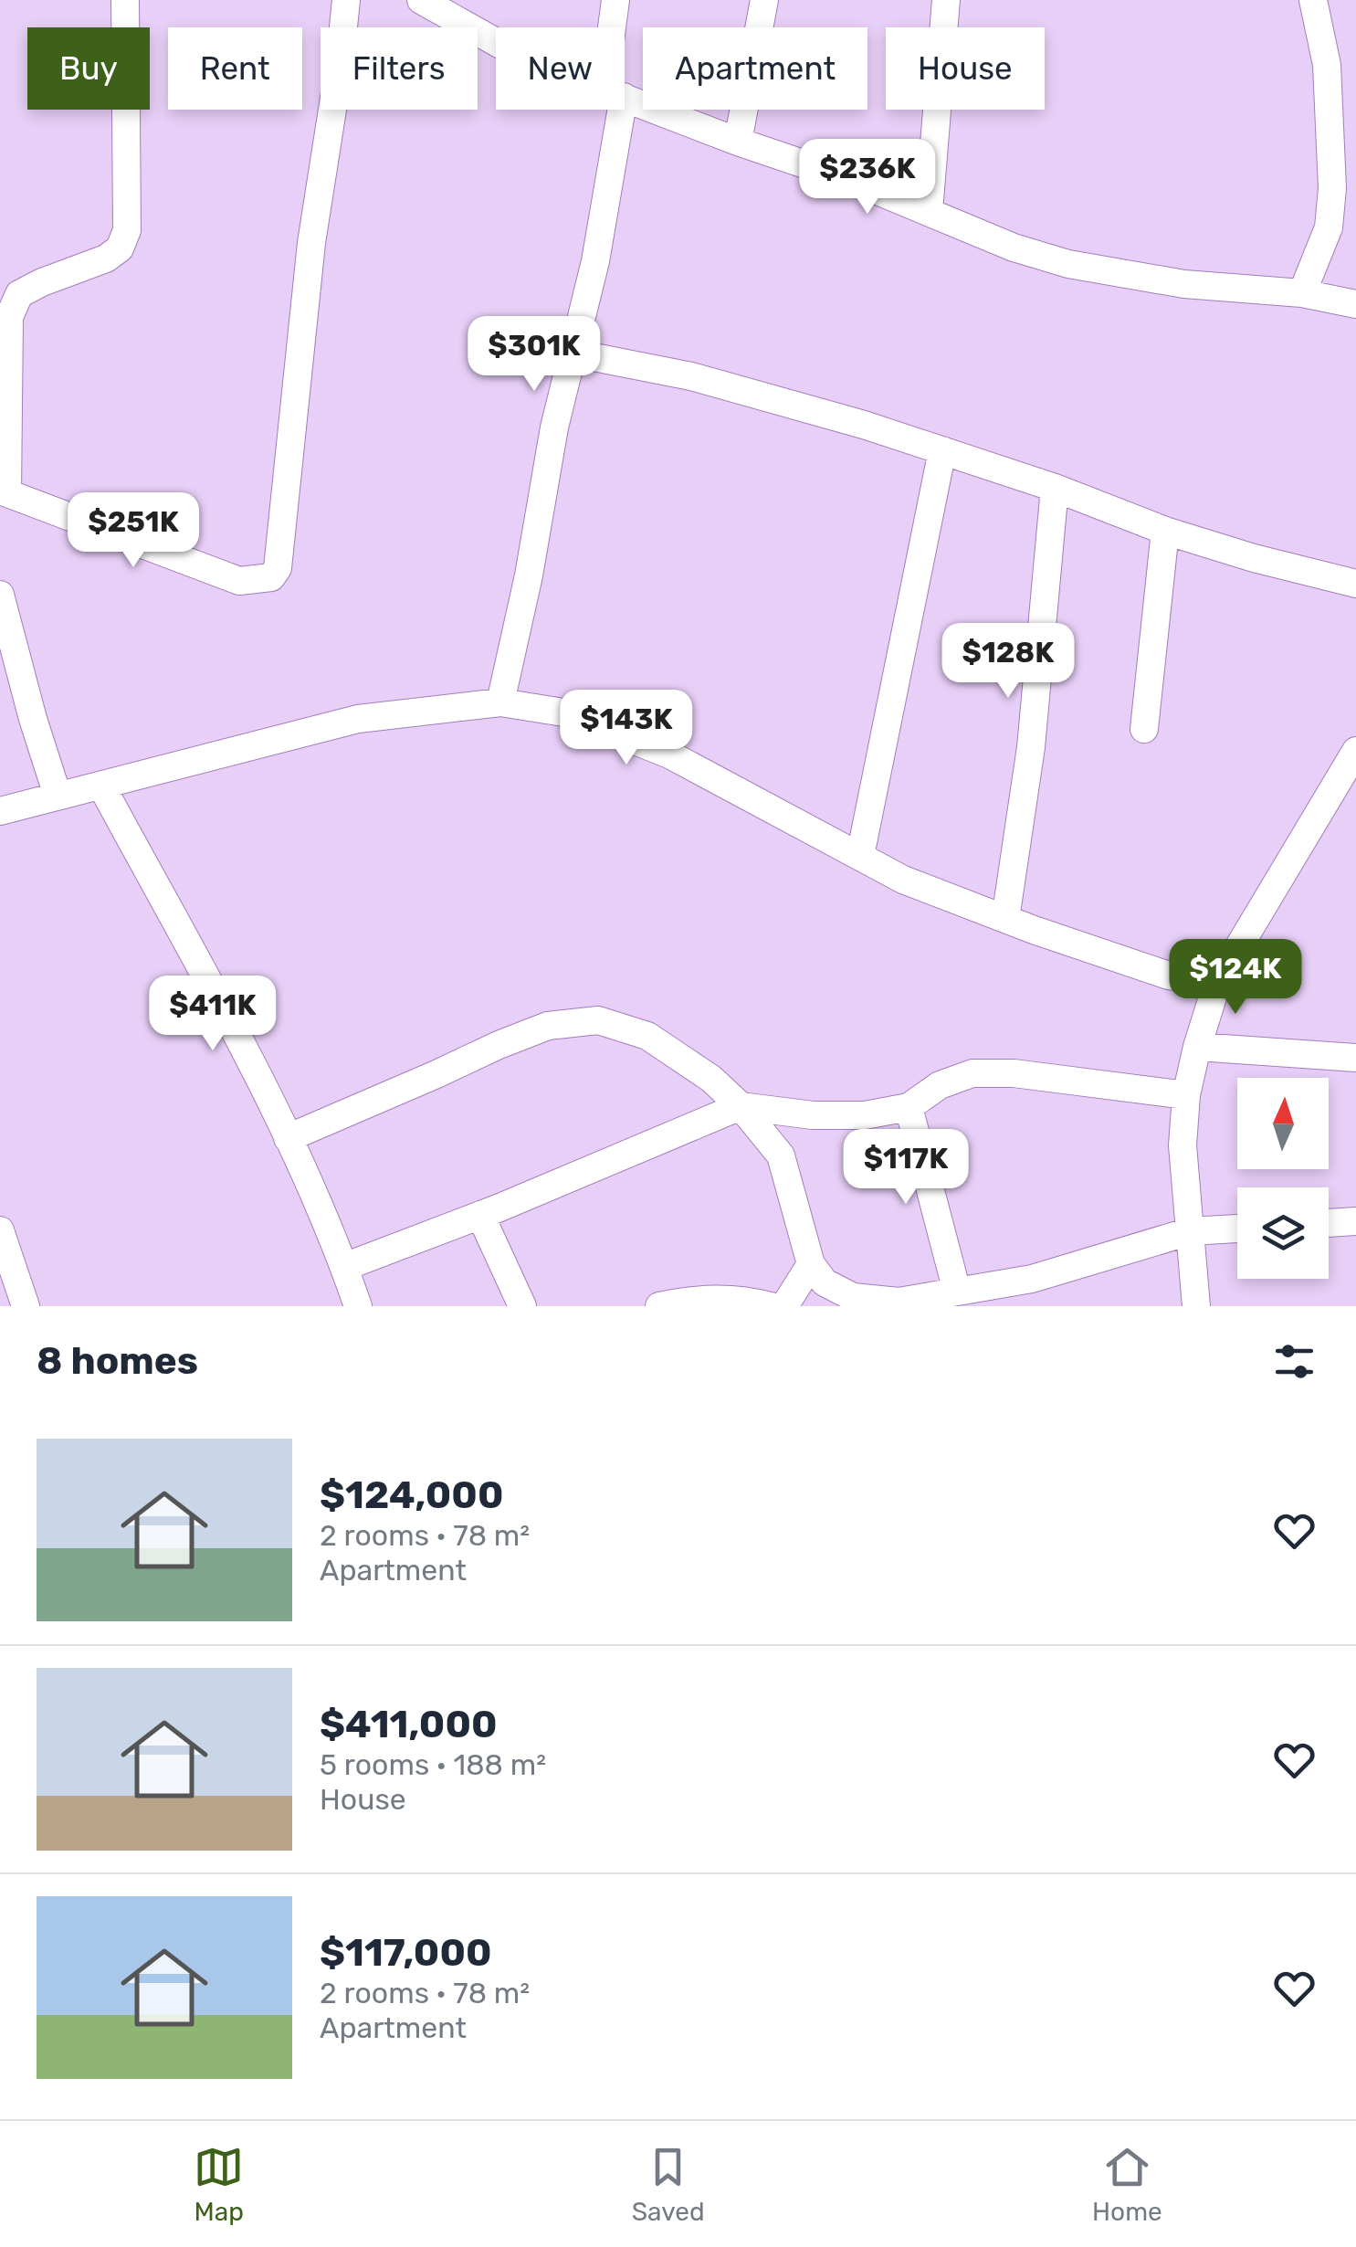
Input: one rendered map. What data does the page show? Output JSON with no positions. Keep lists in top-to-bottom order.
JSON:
{
  "north": "top",
  "page": {
    "chip": [
      "Buy",
      "Rent",
      "Filters",
      "New",
      "Apartment",
      "House"
    ],
    "price": [
      "$236K",
      "$301K",
      "$251K",
      "$128K",
      "$143K",
      "$124K",
      "$411K",
      "$117K"
    ],
    "heading": "8 homes",
    "list": [
      {
        "name": "$124,000",
        "note": "2 rooms · 78 m² · Apartment"
      },
      {
        "name": "$411,000",
        "note": "5 rooms · 188 m² · House"
      },
      {
        "name": "$117,000",
        "note": "2 rooms · 78 m² · Apartment"
      }
    ],
    "tabs": ["Map", "Saved", "Home"]
  }
}
